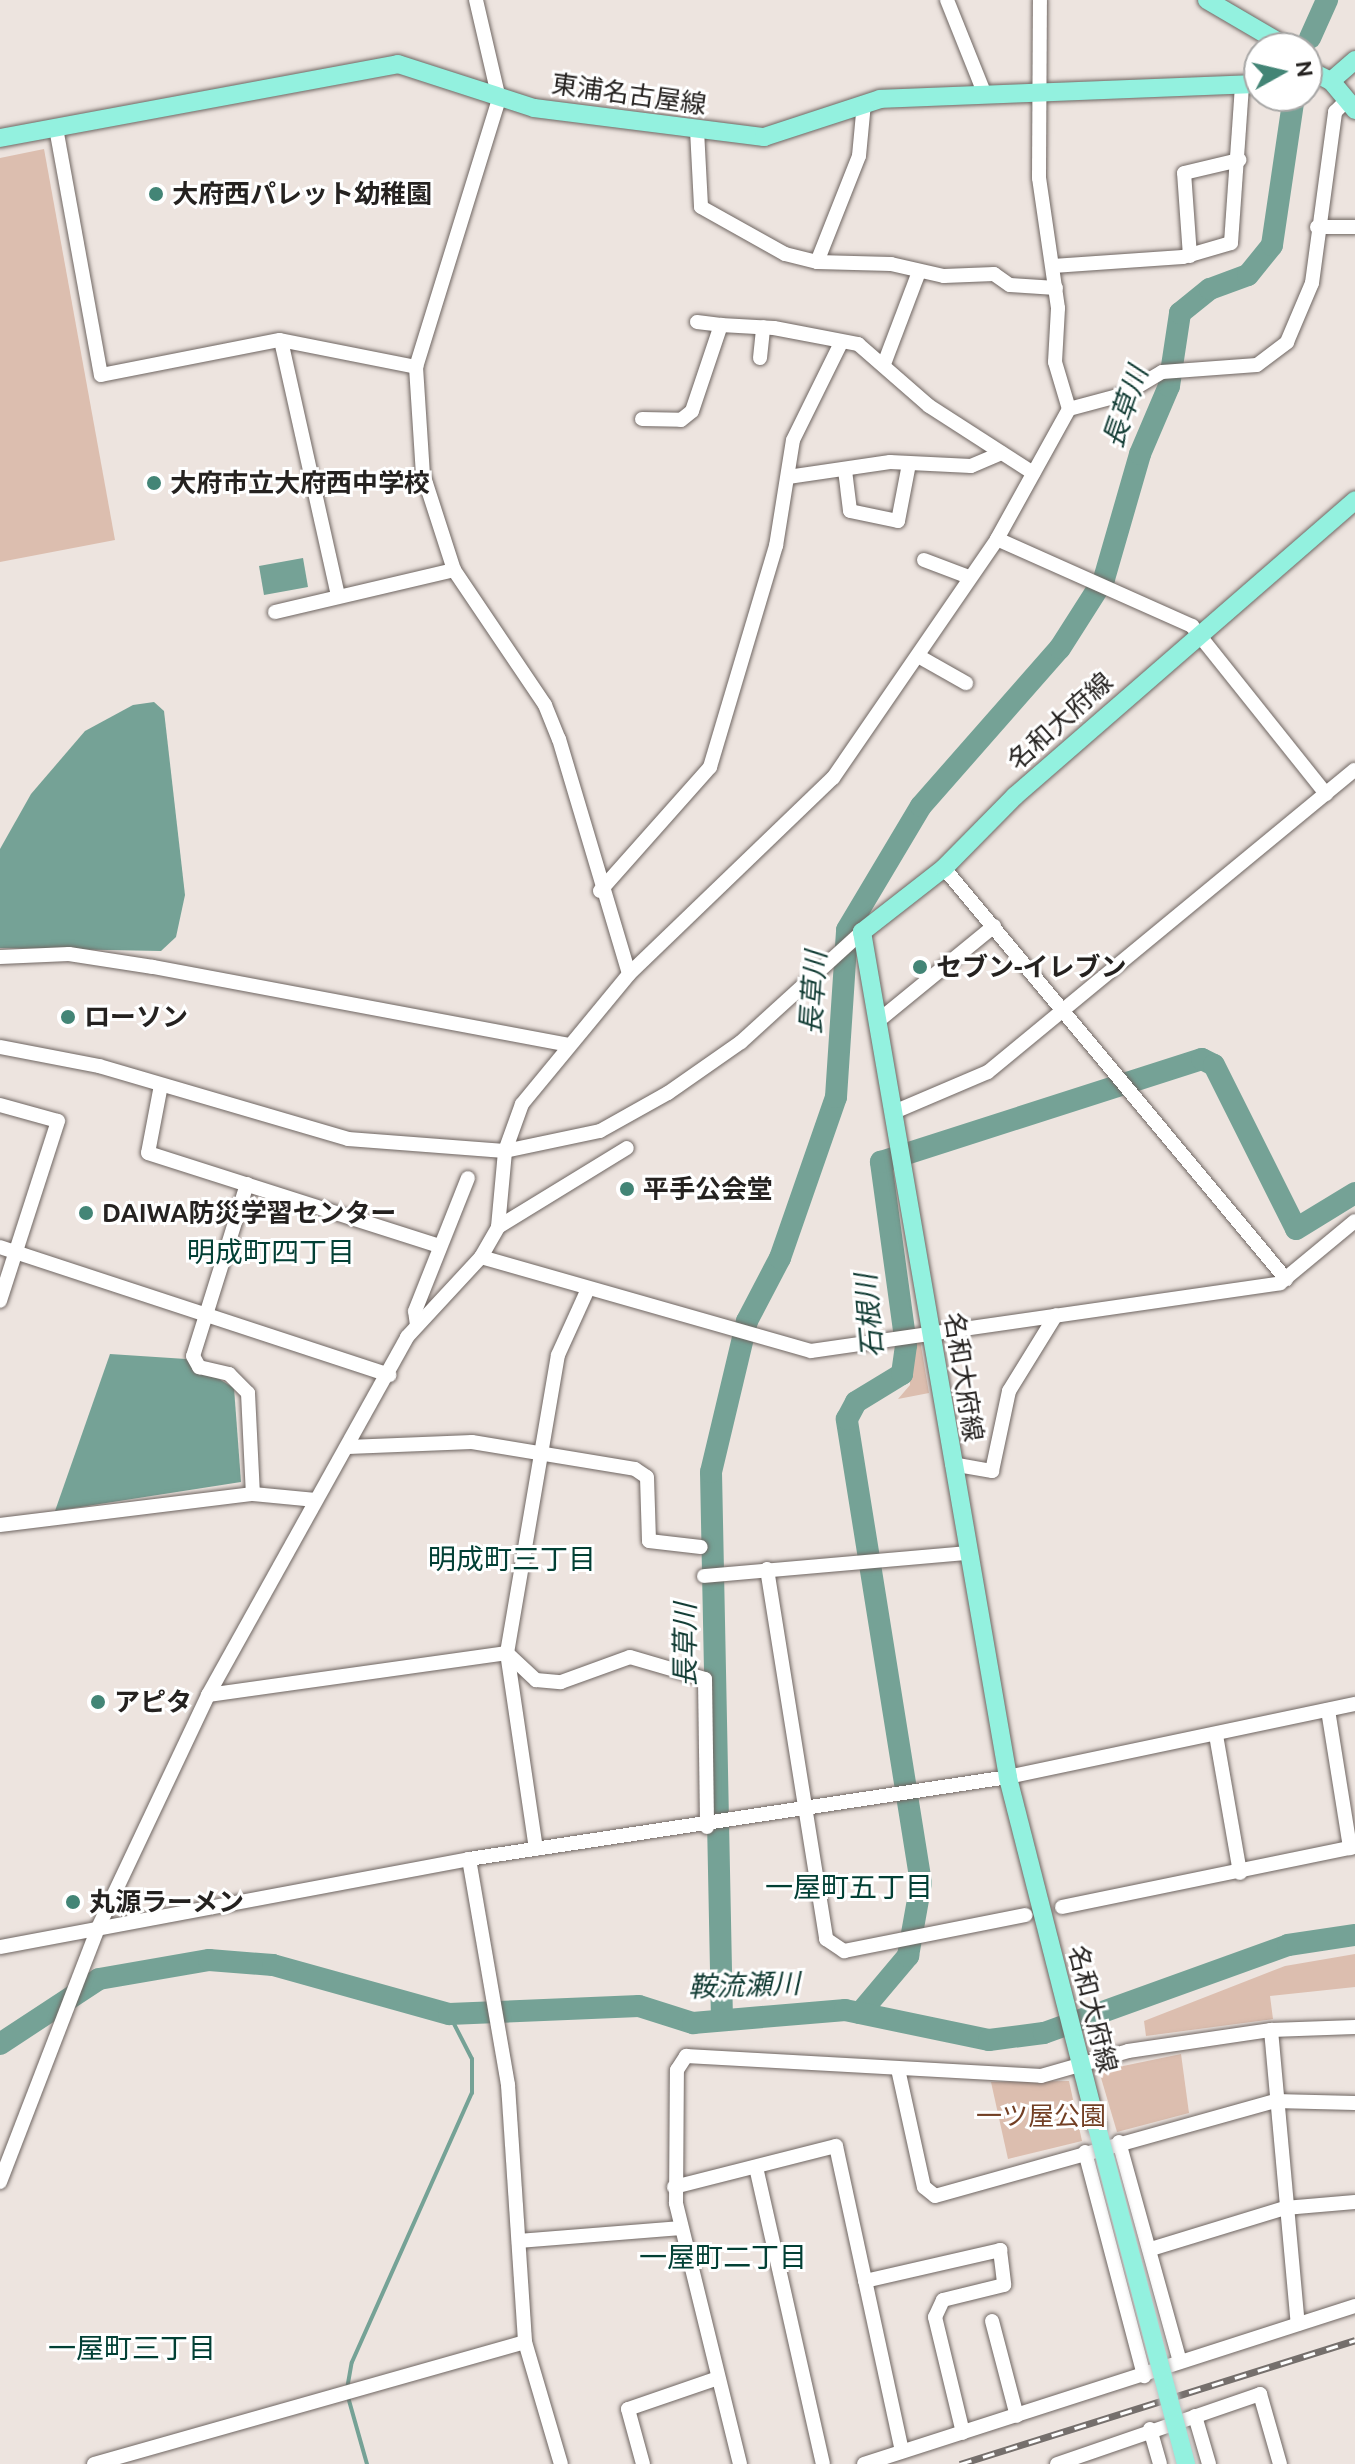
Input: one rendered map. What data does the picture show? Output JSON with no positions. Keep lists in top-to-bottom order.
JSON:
{
  "streets": {
    "main road": ["東浦名古屋線", "名和大府線"]
  },
  "districts": [
    "明成町四丁目",
    "明成町三丁目",
    "一屋町五丁目",
    "一屋町二丁目",
    "一屋町三丁目"
  ],
  "water": ["長草川", "石根川", "鞍流瀬川"],
  "parks": ["一ツ屋公園"],
  "places": [
    "大府西パレット幼稚園",
    "大府市立大府西中学校",
    "セブン-イレブン",
    "ローソン",
    "平手公会堂",
    "DAIWA防災学習センター",
    "アピタ",
    "丸源ラーメン"
  ],
  "north": "right"
}
